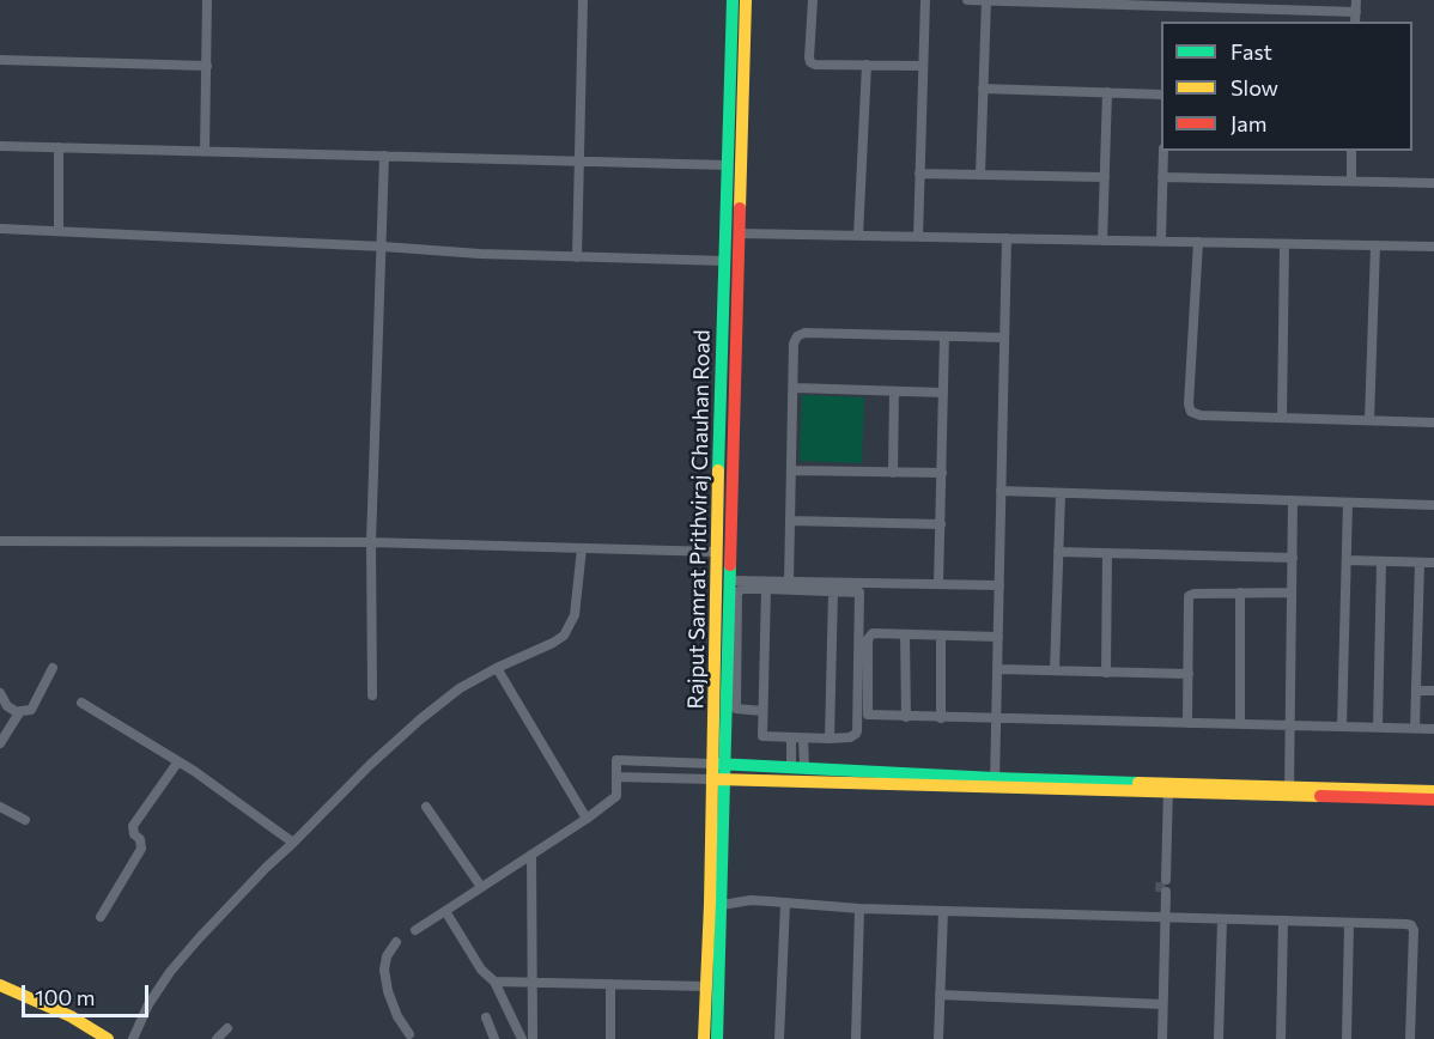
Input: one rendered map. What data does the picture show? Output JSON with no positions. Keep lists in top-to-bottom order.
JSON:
{
  "streets": {
    "street": ["Rajput Samrat Prithviraj Chauhan Road"]
  },
  "legend": ["Fast", "Slow", "Jam"],
  "scale_bar": "100 m"
}
